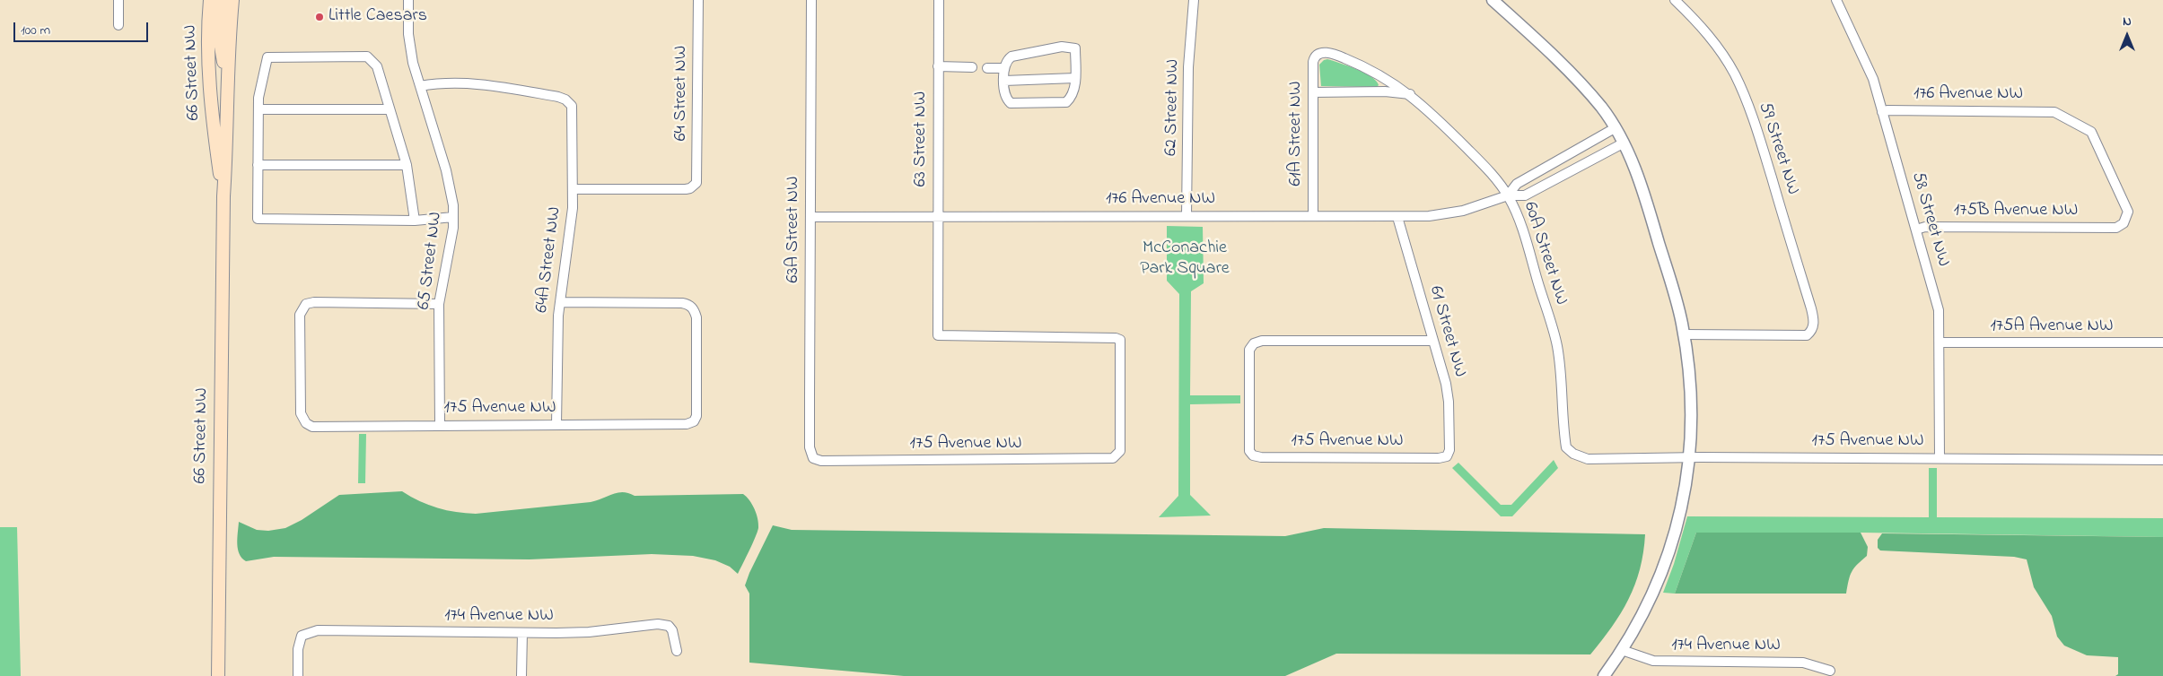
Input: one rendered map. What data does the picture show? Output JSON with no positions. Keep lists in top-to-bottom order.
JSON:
{
  "streets": {
    "main road": ["66 Street NW"],
    "street": [
      "64 Street NW",
      "176 Avenue NW",
      "62 Street NW",
      "61A Street NW",
      "63 Street NW",
      "59 Street NW",
      "175B Avenue NW",
      "58 Street NW",
      "63A Street NW",
      "60A Street NW",
      "64A Street NW",
      "65 Street NW",
      "175A Avenue NW",
      "61 Street NW",
      "175 Avenue NW",
      "174 Avenue NW"
    ]
  },
  "crossings": [
    ["64 Street NW", "64A Street NW"],
    ["176 Avenue NW", "62 Street NW"],
    ["176 Avenue NW", "61A Street NW"],
    ["176 Avenue NW", "63 Street NW"],
    ["176 Avenue NW", "175B Avenue NW"],
    ["176 Avenue NW", "58 Street NW"],
    ["176 Avenue NW", "63A Street NW"],
    ["176 Avenue NW", "60A Street NW"],
    ["176 Avenue NW", "61 Street NW"],
    ["61A Street NW", "60A Street NW"],
    ["63 Street NW", "175 Avenue NW"],
    ["175B Avenue NW", "58 Street NW"],
    ["58 Street NW", "175A Avenue NW"],
    ["58 Street NW", "175 Avenue NW"],
    ["63A Street NW", "175 Avenue NW"],
    ["60A Street NW", "175 Avenue NW"],
    ["64A Street NW", "65 Street NW"],
    ["64A Street NW", "175 Avenue NW"],
    ["65 Street NW", "175 Avenue NW"],
    ["61 Street NW", "175 Avenue NW"]
  ],
  "parks": ["McConachie Park Square"],
  "places": ["Little Caesars"],
  "scale_bar": "100 m",
  "north": "top"
}
